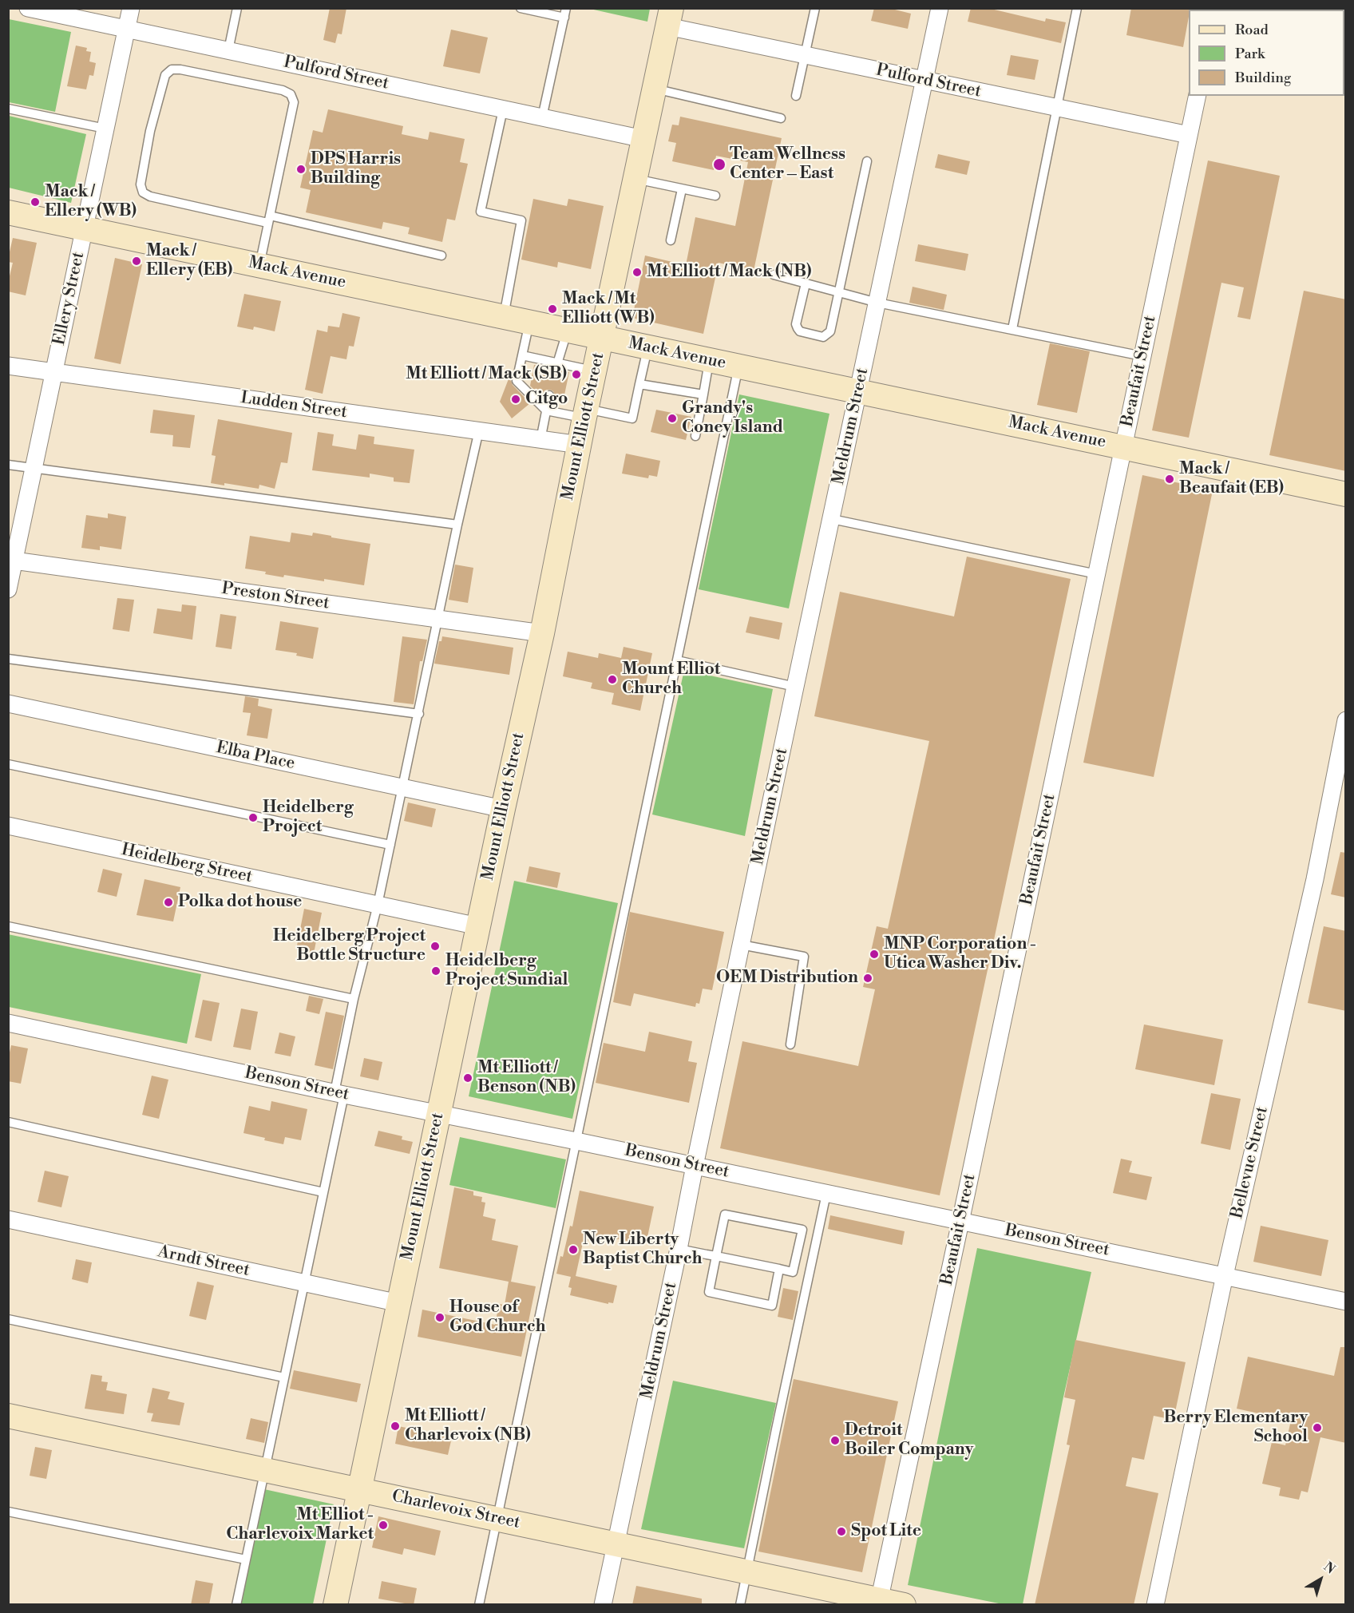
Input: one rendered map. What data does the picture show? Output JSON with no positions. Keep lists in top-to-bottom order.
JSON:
{
  "streets": {
    "main road": ["Mack Avenue", "Mount Elliott Street", "Charlevoix Street"],
    "street": [
      "Pulford Street",
      "Ellery Street",
      "Beaufait Street",
      "Ludden Street",
      "Meldrum Street",
      "Preston Street",
      "Elba Place",
      "Heidelberg Street",
      "Benson Street",
      "Bellevue Street",
      "Arndt Street"
    ]
  },
  "crossings": [
    ["Pulford Street", "Ellery Street"],
    ["Pulford Street", "Beaufait Street"],
    ["Pulford Street", "Mount Elliott Street"],
    ["Pulford Street", "Meldrum Street"],
    ["Mack Avenue", "Ellery Street"],
    ["Mack Avenue", "Beaufait Street"],
    ["Mack Avenue", "Mount Elliott Street"],
    ["Mack Avenue", "Meldrum Street"],
    ["Ellery Street", "Ludden Street"],
    ["Ellery Street", "Preston Street"],
    ["Beaufait Street", "Benson Street"],
    ["Beaufait Street", "Charlevoix Street"],
    ["Ludden Street", "Mount Elliott Street"],
    ["Mount Elliott Street", "Preston Street"],
    ["Mount Elliott Street", "Elba Place"],
    ["Mount Elliott Street", "Heidelberg Street"],
    ["Mount Elliott Street", "Benson Street"],
    ["Mount Elliott Street", "Arndt Street"],
    ["Mount Elliott Street", "Charlevoix Street"],
    ["Meldrum Street", "Benson Street"],
    ["Meldrum Street", "Charlevoix Street"],
    ["Benson Street", "Bellevue Street"]
  ],
  "places": [
    "Team Wellness Center – East",
    "DPS Harris Building",
    "Mack / Ellery (WB)",
    "Mack / Ellery (EB)",
    "Mt Elliott / Mack (NB)",
    "Mack / Mt Elliott (WB)",
    "Mt Elliott / Mack (SB)",
    "Citgo",
    "Grandy's Coney Island",
    "Mack / Beaufait (EB)",
    "Mount Elliot Church",
    "Heidelberg Project",
    "Polka dot house",
    "Heidelberg Project Bottle Structure",
    "MNP Corporation - Utica Washer Div.",
    "Heidelberg Project Sundial",
    "OEM Distribution",
    "Mt Elliott / Benson (NB)",
    "New Liberty Baptist Church",
    "House of God Church",
    "Mt Elliott / Charlevoix (NB)",
    "Berry Elementary School",
    "Detroit Boiler Company",
    "Mt Elliot - Charlevoix Market",
    "Spot Lite"
  ],
  "legend": ["Road", "Park", "Building"],
  "north": "top right"
}
